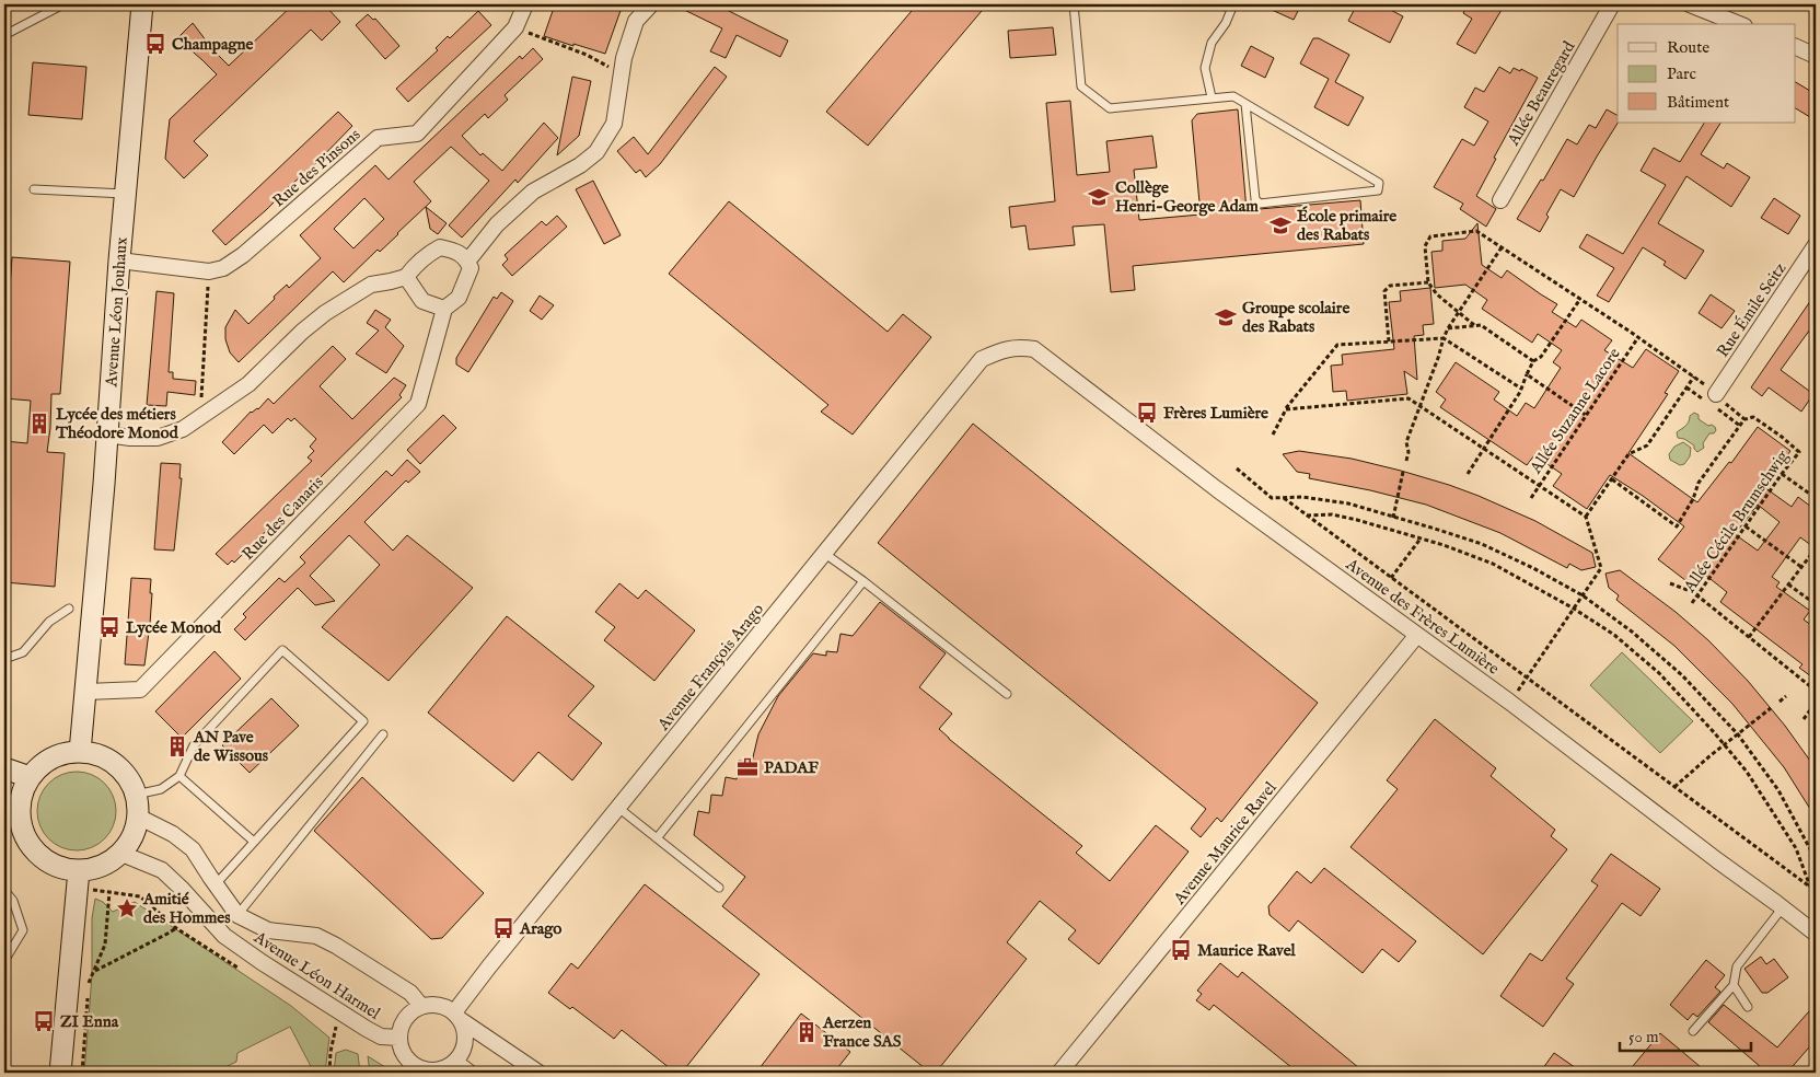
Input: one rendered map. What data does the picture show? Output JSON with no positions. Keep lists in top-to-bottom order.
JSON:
{
  "streets": {
    "street": [
      "Allée Beauregard",
      "Rue des Pinsons",
      "Rue Émile Seitz",
      "Avenue Léon Jouhaux",
      "Rue des Canaris",
      "Avenue des Frères Lumière",
      "Avenue François Arago",
      "Avenue Maurice Ravel",
      "Avenue Léon Harmel"
    ],
    "path": ["Allée Suzanne Lacore", "Allée Cécile Brumschwig"]
  },
  "crossings": [
    ["Rue des Pinsons", "Avenue Léon Jouhaux"],
    ["Avenue Léon Jouhaux", "Rue des Canaris"],
    ["Avenue Léon Jouhaux", "Avenue Léon Harmel"],
    ["Avenue des Frères Lumière", "Avenue François Arago"],
    ["Avenue des Frères Lumière", "Avenue Maurice Ravel"],
    ["Avenue François Arago", "Avenue Léon Harmel"]
  ],
  "places": {
    "bus stop": [
      "Champagne",
      "Frères Lumière",
      "Lycée Monod",
      "Arago",
      "Maurice Ravel",
      "ZI Enna"
    ],
    "school or university": ["Collège Henri-George Adam", "École primaire des Rabats", "Groupe scolaire des Rabats"],
    "building": ["Lycée des métiers Théodore Monod", "AN Pave de Wissous", "Aerzen France SAS"],
    "office": ["PADAF"],
    "place": ["Amitié des Hommes"]
  },
  "legend": ["Route", "Parc", "Bâtiment"],
  "scale_bar": "50 m"
}
